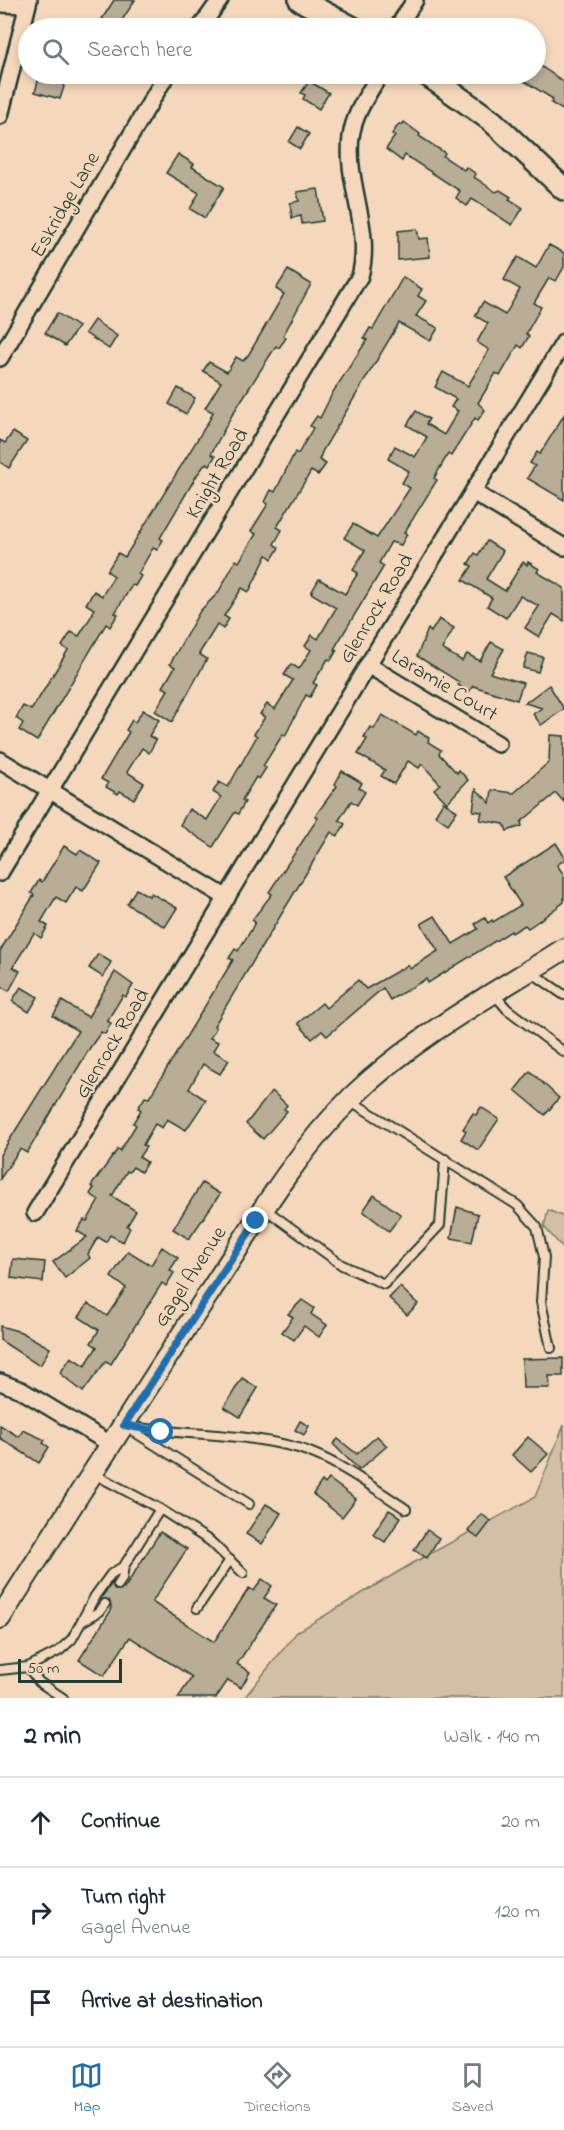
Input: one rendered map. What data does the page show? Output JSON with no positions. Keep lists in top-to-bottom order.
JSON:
{
  "streets": {
    "street": [
      "Eskridge Lane",
      "Knight Road",
      "Glenrock Road",
      "Laramie Court",
      "Gagel Avenue"
    ]
  },
  "crossings": [
    ["Glenrock Road", "Laramie Court"]
  ],
  "scale_bar": "50 m",
  "page": {
    "search": "Search here",
    "scale": "50 m",
    "heading": ["2 min", "Walk · 140 m"],
    "list": [
      ["Continue", "20 m"],
      ["Turn right", "Gagel Avenue", "120 m"],
      "Arrive at destination"
    ],
    "nav": ["Map", "Directions", "Saved"]
  }
}
